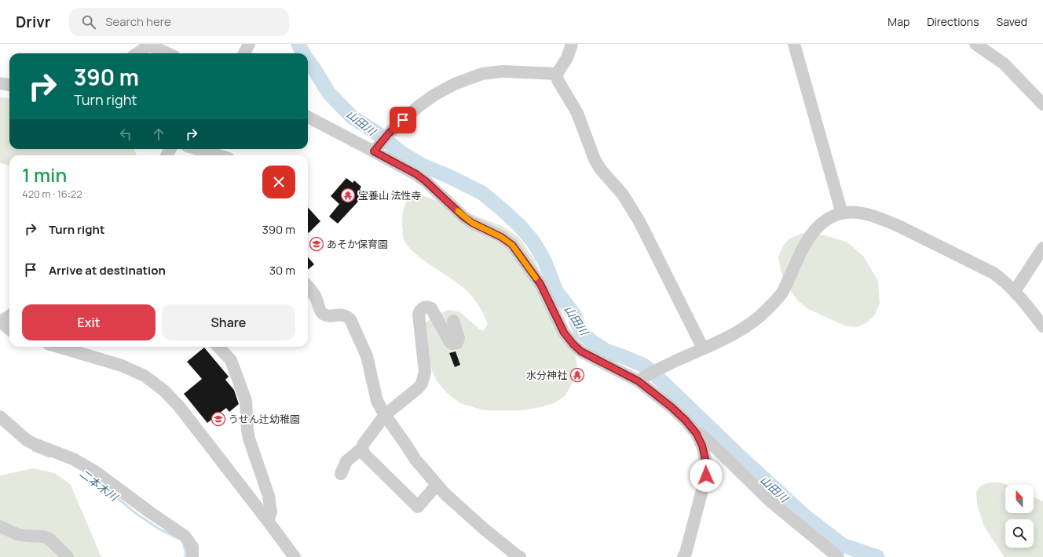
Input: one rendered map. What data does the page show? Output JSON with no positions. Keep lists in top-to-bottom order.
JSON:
{
  "water": ["山田川", "二本木川"],
  "places": {
    "temple": ["宝養山 法性寺", "水分神社"],
    "school or university": ["あそか保育園", "うせん辻幼稚園"]
  },
  "north": "top",
  "page": {
    "header": "Drivr",
    "search": "Search here",
    "nav": ["Map", "Directions", "Saved"],
    "turn": ["390 m", "Turn right"],
    "heading": ["1 min", "420 m · 16:22"],
    "list": [
      {
        "name": "Turn right",
        "value": "390 m"
      },
      {
        "name": "Arrive at destination",
        "value": "30 m"
      }
    ],
    "buttons": ["Exit", "Share"]
  }
}
